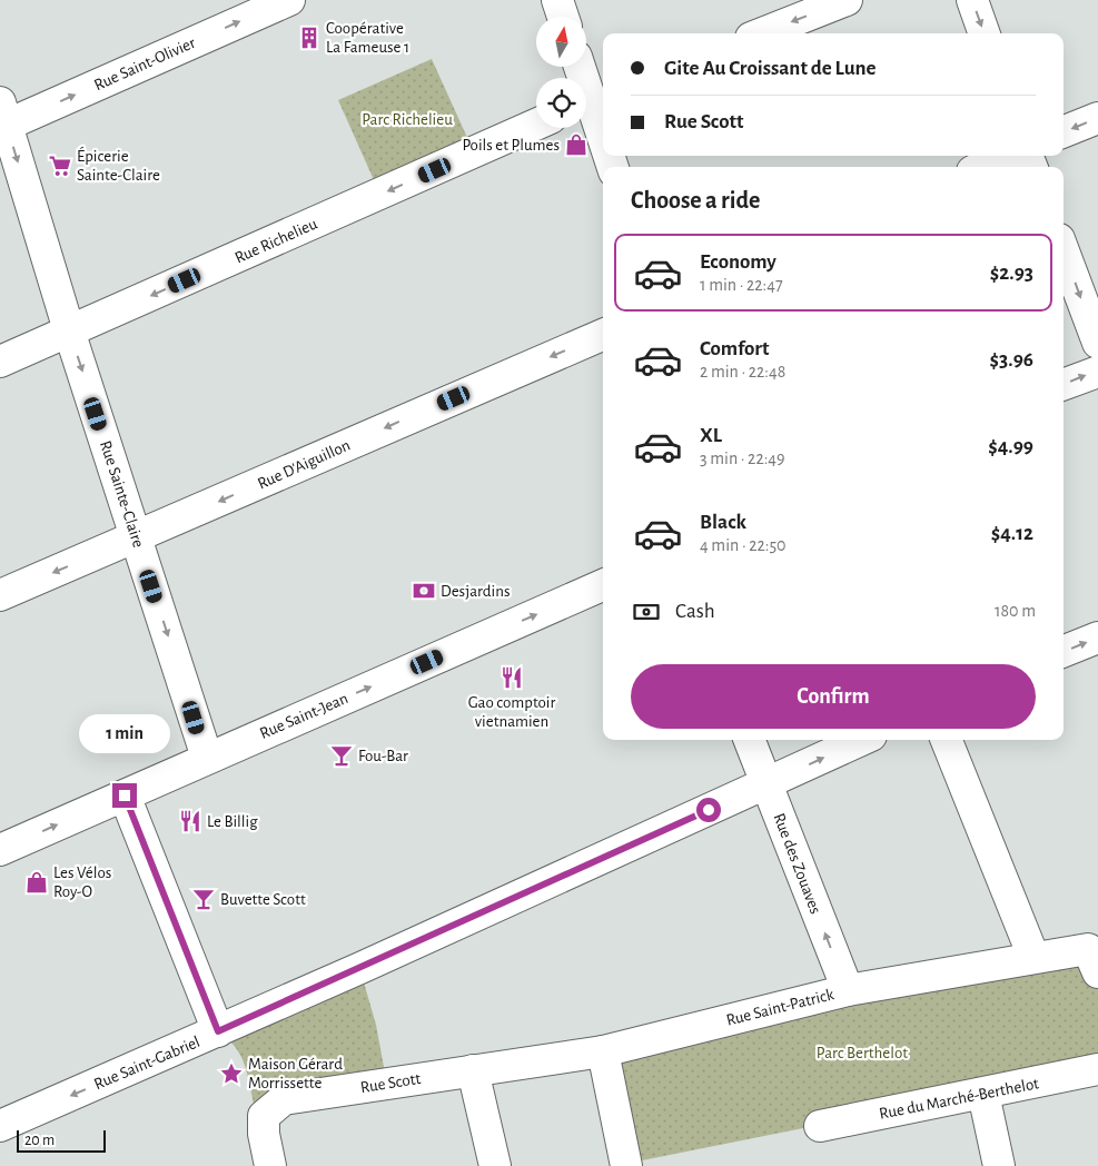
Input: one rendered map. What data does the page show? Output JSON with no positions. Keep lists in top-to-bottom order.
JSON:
{
  "streets": {
    "street": [
      "Rue Saint-Olivier",
      "Rue Richelieu",
      "Rue D'Aiguillon",
      "Rue Sainte-Claire",
      "Rue Saint-Jean",
      "Rue des Zouaves",
      "Rue Saint-Patrick",
      "Rue Saint-Gabriel",
      "Rue Scott",
      "Rue du Marché-Berthelot"
    ]
  },
  "crossings": [
    ["Rue Saint-Olivier", "Rue Sainte-Claire"],
    ["Rue Richelieu", "Rue Sainte-Claire"],
    ["Rue D'Aiguillon", "Rue Sainte-Claire"],
    ["Rue Sainte-Claire", "Rue Saint-Jean"],
    ["Rue des Zouaves", "Rue Saint-Patrick"],
    ["Rue des Zouaves", "Rue Saint-Gabriel"],
    ["Rue Saint-Patrick", "Rue Scott"]
  ],
  "one_way": [
    "Rue Saint-Olivier",
    "Rue Richelieu",
    "Rue D'Aiguillon",
    "Rue Sainte-Claire",
    "Rue Saint-Jean"
  ],
  "parks": ["Parc Richelieu", "Parc Berthelot"],
  "places": {
    "building": ["Coopérative La Fameuse 1"],
    "shop": ["Poils et Plumes", "Les Vélos Roy-O"],
    "supermarket": ["Épicerie Sainte-Claire"],
    "bank": ["Desjardins"],
    "restaurant": ["Gao comptoir vietnamien", "Le Billig"],
    "bar": ["Fou-Bar", "Buvette Scott"],
    "place": ["Maison Gérard Morrissette"]
  },
  "scale_bar": "20 m",
  "north": "top",
  "page": {
    "banner": ["Gite Au Croissant de Lune", "Rue Scott"],
    "heading": "Choose a ride",
    "list": [
      {
        "name": "Economy",
        "note": "1 min · 22:47",
        "value": "$2.93"
      },
      {
        "name": "Comfort",
        "note": "2 min · 22:48",
        "value": "$3.96"
      },
      {
        "name": "XL",
        "note": "3 min · 22:49",
        "value": "$4.99"
      },
      {
        "name": "Black",
        "note": "4 min · 22:50",
        "value": "$4.12"
      }
    ],
    "pay": ["Cash", "180 m"],
    "buttons": "Confirm",
    "bubble": "1 min",
    "scale": "20 m"
  }
}
